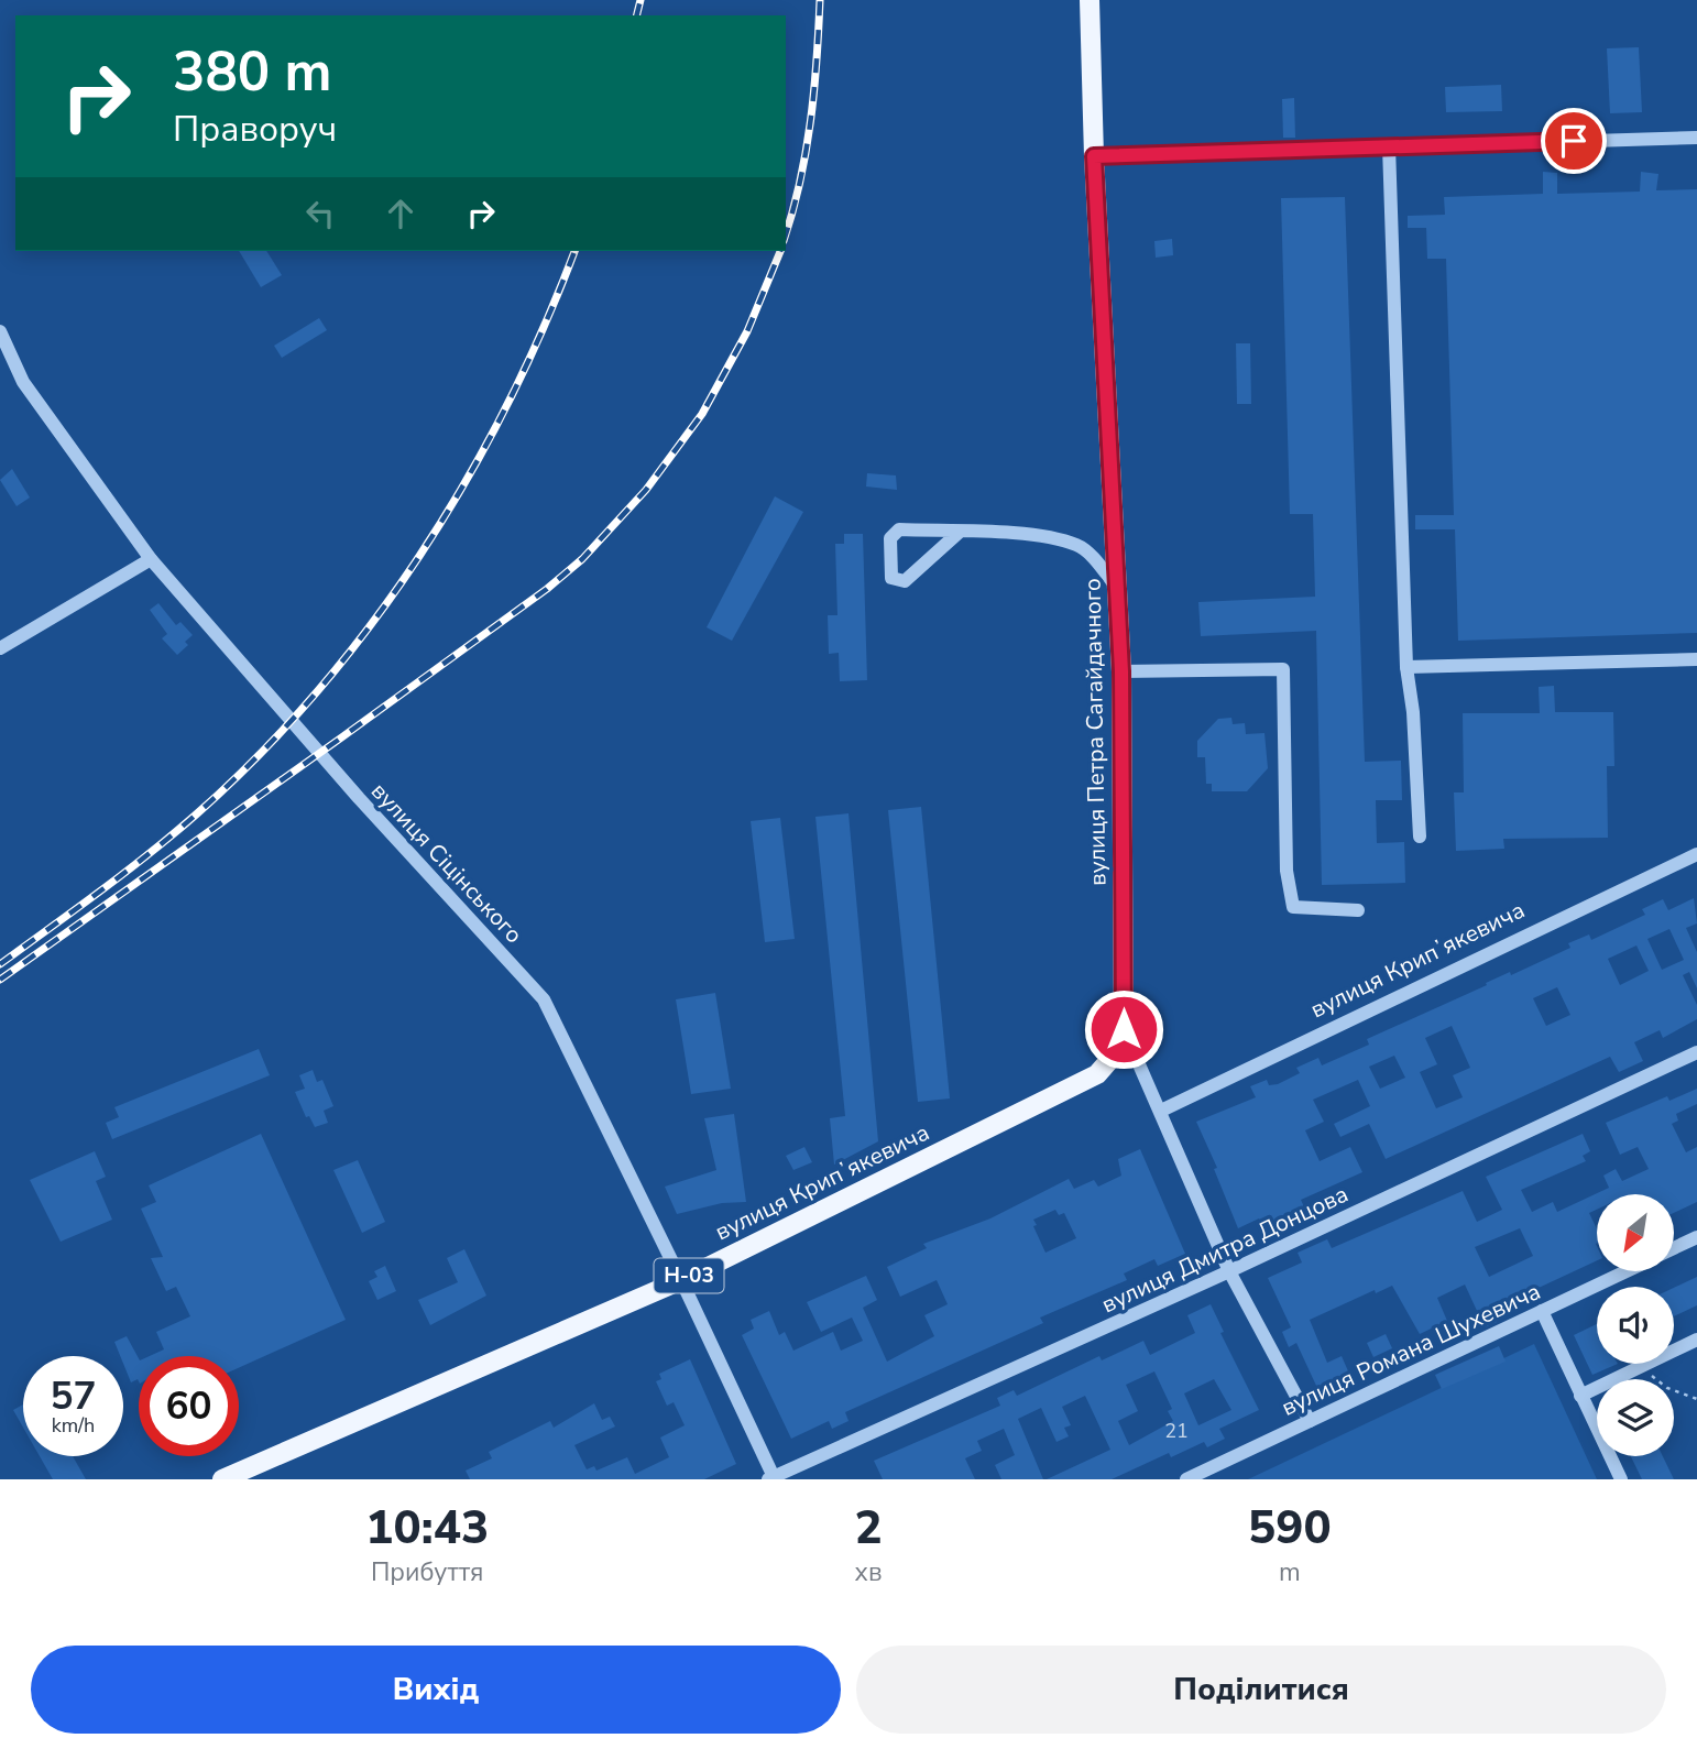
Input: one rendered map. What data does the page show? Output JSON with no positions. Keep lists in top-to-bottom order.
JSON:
{
  "streets": {
    "main road": ["вулиця Петра Сагайдачного", "вулиця Крипʼякевича", "Н-03"],
    "street": ["вулиця Сіцінського", "вулиця Дмитра Донцова", "вулиця Романа Шухевича"]
  },
  "crossings": [
    ["вулиця Петра Сагайдачного", "вулиця Крипʼякевича"],
    ["вулиця Петра Сагайдачного", "вулиця Дмитра Донцова"],
    ["вулиця Петра Сагайдачного", "вулиця Романа Шухевича"],
    ["вулиця Сіцінського", "вулиця Крипʼякевича"],
    ["вулиця Сіцінського", "вулиця Дмитра Донцова"]
  ],
  "house_numbers": ["21"],
  "north": "bottom left",
  "page": {
    "turn": ["380 m", "Праворуч"],
    "speed": "57 km/h",
    "limit": "60",
    "eta": [
      "10:43",
      "Прибуття",
      "2",
      "хв",
      "590",
      "m"
    ],
    "buttons": ["Вихід", "Поділитися"]
  }
}
